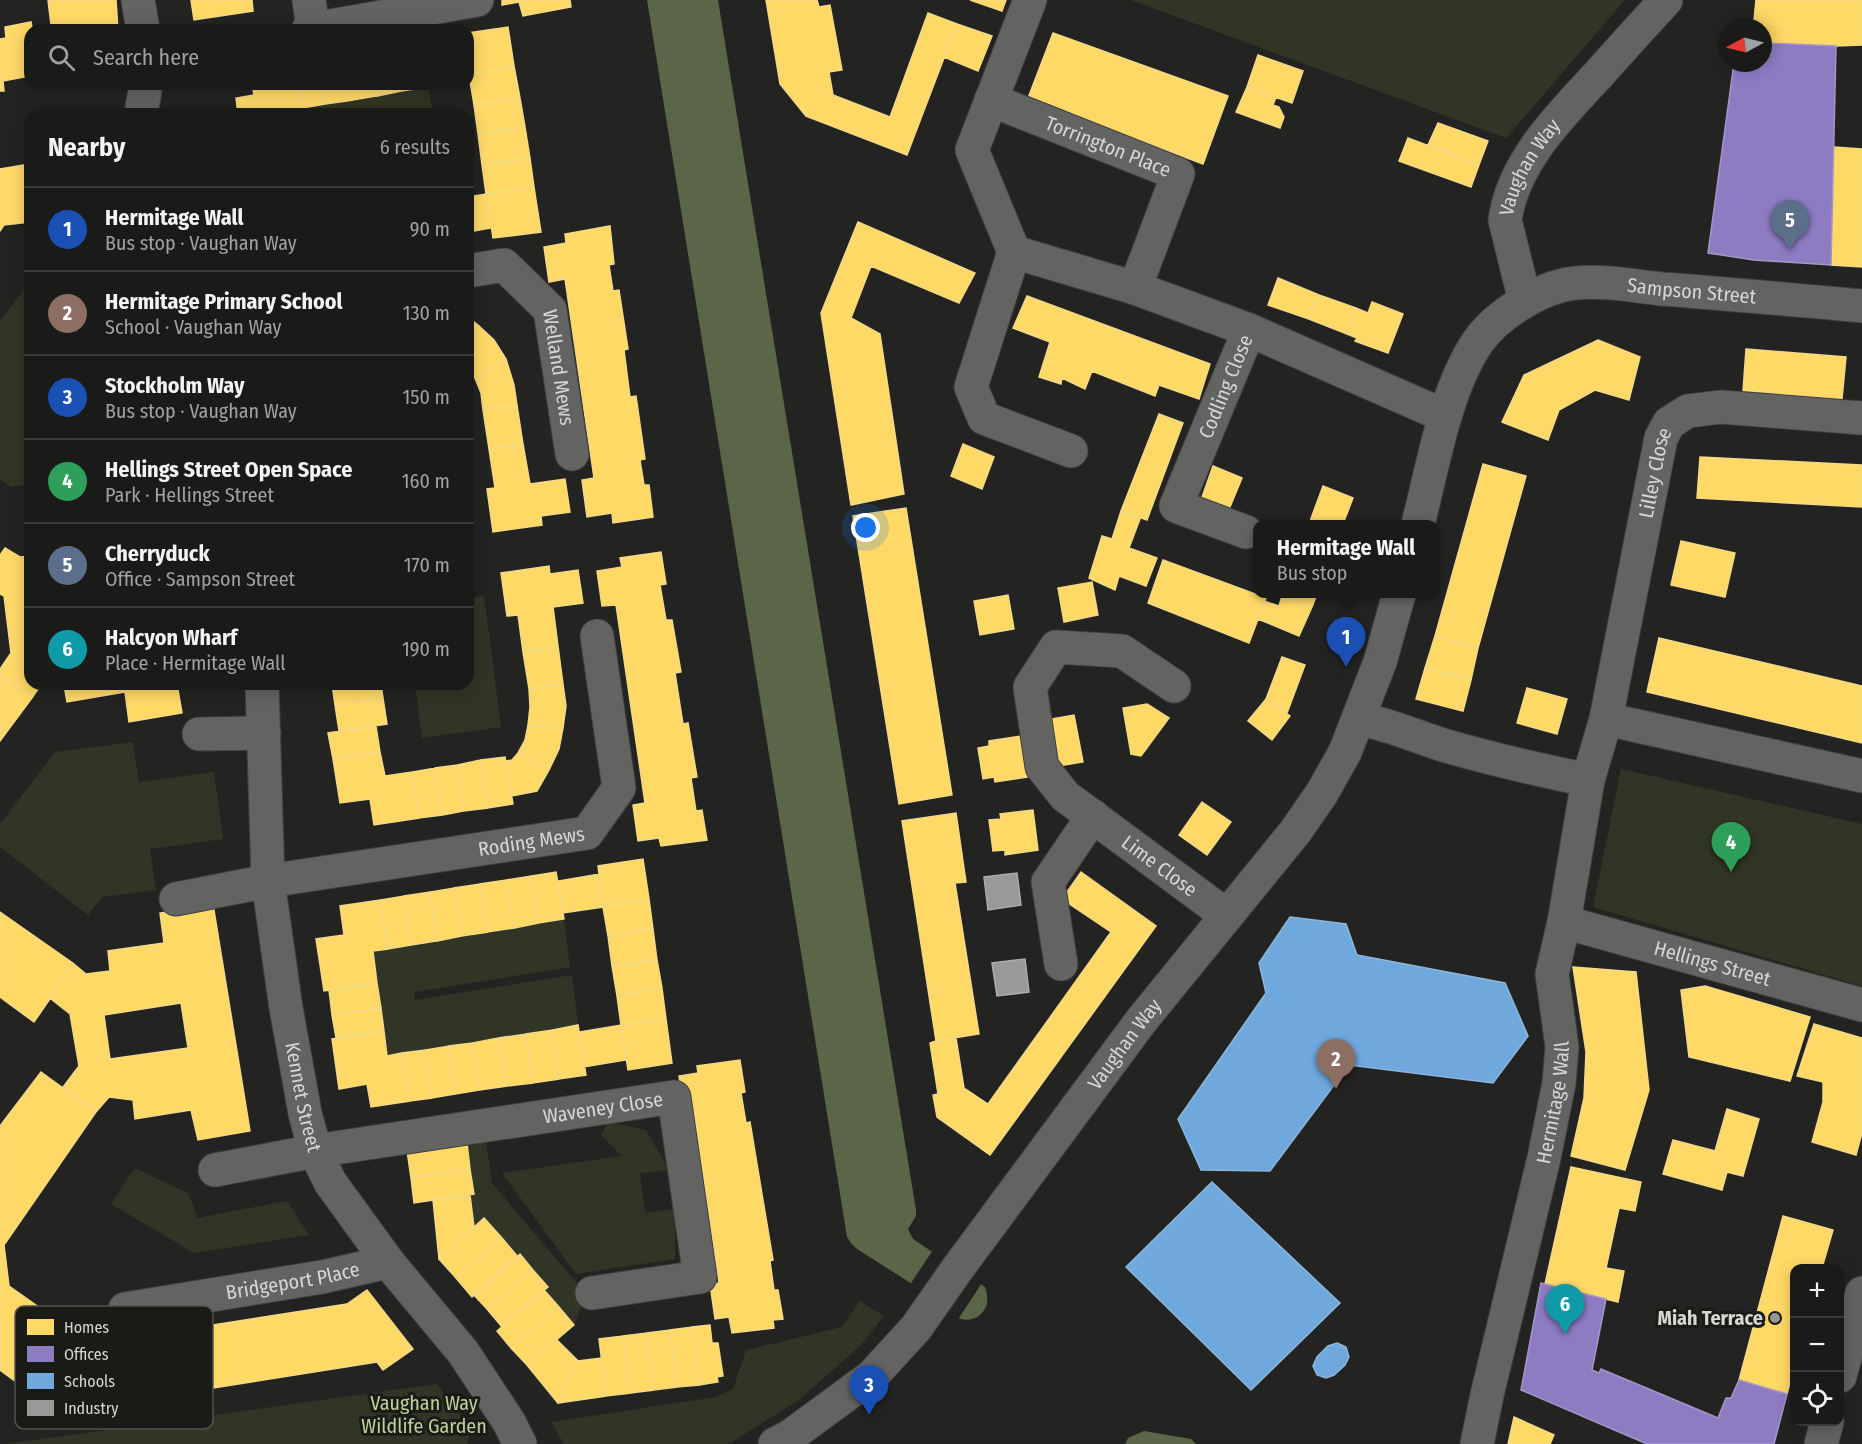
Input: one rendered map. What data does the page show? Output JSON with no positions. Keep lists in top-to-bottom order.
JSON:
{
  "streets": {
    "street": [
      "Torrington Place",
      "Vaughan Way",
      "Sampson Street",
      "Welland Mews",
      "Codling Close",
      "Lilley Close",
      "Roding Mews",
      "Lime Close",
      "Hellings Street",
      "Kennet Street",
      "Hermitage Wall",
      "Waveney Close",
      "Bridgeport Place"
    ]
  },
  "crossings": [
    ["Vaughan Way", "Sampson Street"],
    ["Vaughan Way", "Lime Close"],
    ["Lilley Close", "Hermitage Wall"],
    ["Roding Mews", "Kennet Street"],
    ["Hellings Street", "Hermitage Wall"],
    ["Kennet Street", "Waveney Close"],
    ["Kennet Street", "Bridgeport Place"]
  ],
  "parks": ["Vaughan Way Wildlife Garden"],
  "places": ["Miah Terrace"],
  "legend": [
    "Homes",
    "Offices",
    "Schools",
    "Industry"
  ],
  "north": "left",
  "page": {
    "search": "Search here",
    "heading": ["Nearby", "6 results"],
    "list": [
      {
        "mark": "1",
        "name": "Hermitage Wall",
        "note": "Bus stop · Vaughan Way",
        "value": "90 m"
      },
      {
        "mark": "2",
        "name": "Hermitage Primary School",
        "note": "School · Vaughan Way",
        "value": "130 m"
      },
      {
        "mark": "3",
        "name": "Stockholm Way",
        "note": "Bus stop · Vaughan Way",
        "value": "150 m"
      },
      {
        "mark": "4",
        "name": "Hellings Street Open Space",
        "note": "Park · Hellings Street",
        "value": "160 m"
      },
      {
        "mark": "5",
        "name": "Cherryduck",
        "note": "Office · Sampson Street",
        "value": "170 m"
      },
      {
        "mark": "6",
        "name": "Halcyon Wharf",
        "note": "Place · Hermitage Wall",
        "value": "190 m"
      }
    ],
    "pins": [
      "5",
      "1",
      "4",
      "2",
      "6",
      "3"
    ],
    "popup": ["Hermitage Wall", "Bus stop"],
    "map_buttons": ["+", "−"]
  }
}
